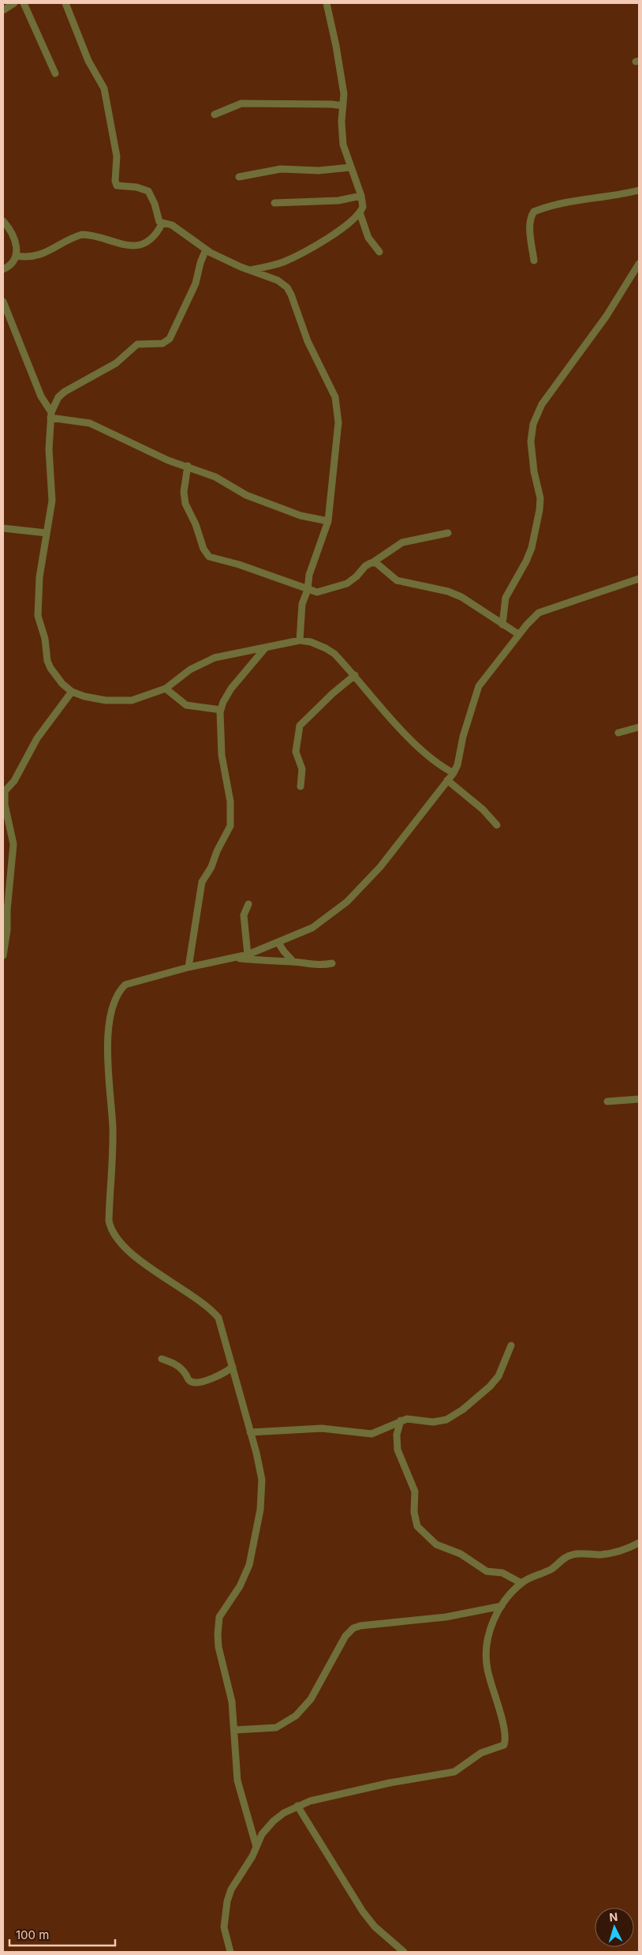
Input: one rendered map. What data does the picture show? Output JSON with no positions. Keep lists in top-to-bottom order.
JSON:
{
  "scale_bar": "100 m",
  "north": "top"
}
